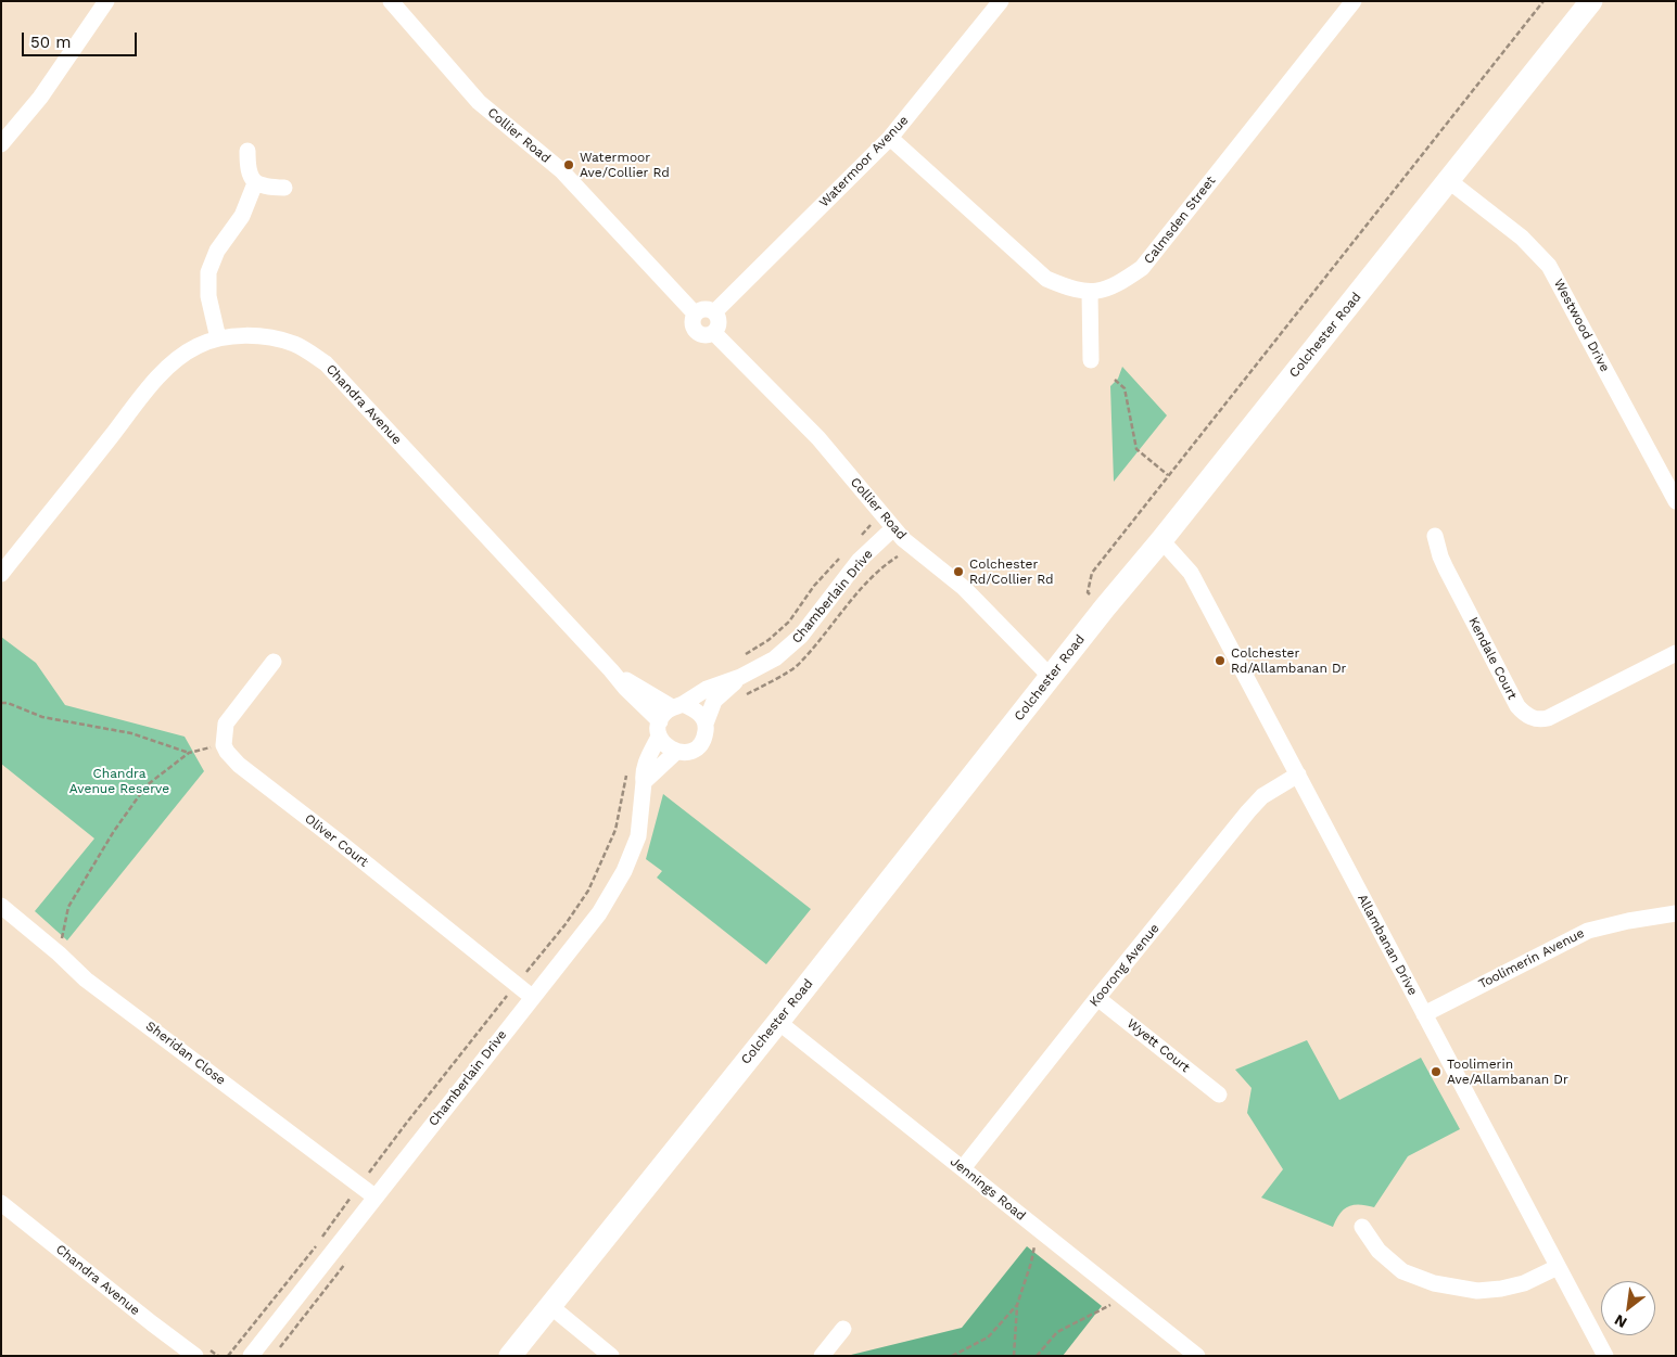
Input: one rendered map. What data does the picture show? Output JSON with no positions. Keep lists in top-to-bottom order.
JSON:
{
  "streets": {
    "main road": ["Colchester Road"],
    "street": [
      "Collier Road",
      "Watermoor Avenue",
      "Calmsden Street",
      "Westwood Drive",
      "Chandra Avenue",
      "Chamberlain Drive",
      "Kendale Court",
      "Oliver Court",
      "Allambanan Drive",
      "Toolimerin Avenue",
      "Koorong Avenue",
      "Wyett Court",
      "Sheridan Close",
      "Jennings Road"
    ]
  },
  "crossings": [
    ["Collier Road", "Watermoor Avenue"],
    ["Collier Road", "Colchester Road"],
    ["Collier Road", "Chamberlain Drive"],
    ["Westwood Drive", "Colchester Road"],
    ["Colchester Road", "Allambanan Drive"],
    ["Colchester Road", "Jennings Road"],
    ["Chandra Avenue", "Chamberlain Drive"],
    ["Chamberlain Drive", "Oliver Court"],
    ["Chamberlain Drive", "Sheridan Close"],
    ["Allambanan Drive", "Toolimerin Avenue"],
    ["Allambanan Drive", "Koorong Avenue"],
    ["Koorong Avenue", "Wyett Court"],
    ["Koorong Avenue", "Jennings Road"]
  ],
  "parks": ["Chandra Avenue Reserve"],
  "places": [
    "Watermoor Ave/Collier Rd",
    "Colchester Rd/Collier Rd",
    "Colchester Rd/Allambanan Dr",
    "Toolimerin Ave/Allambanan Dr"
  ],
  "scale_bar": "50 m",
  "north": "bottom left"
}
